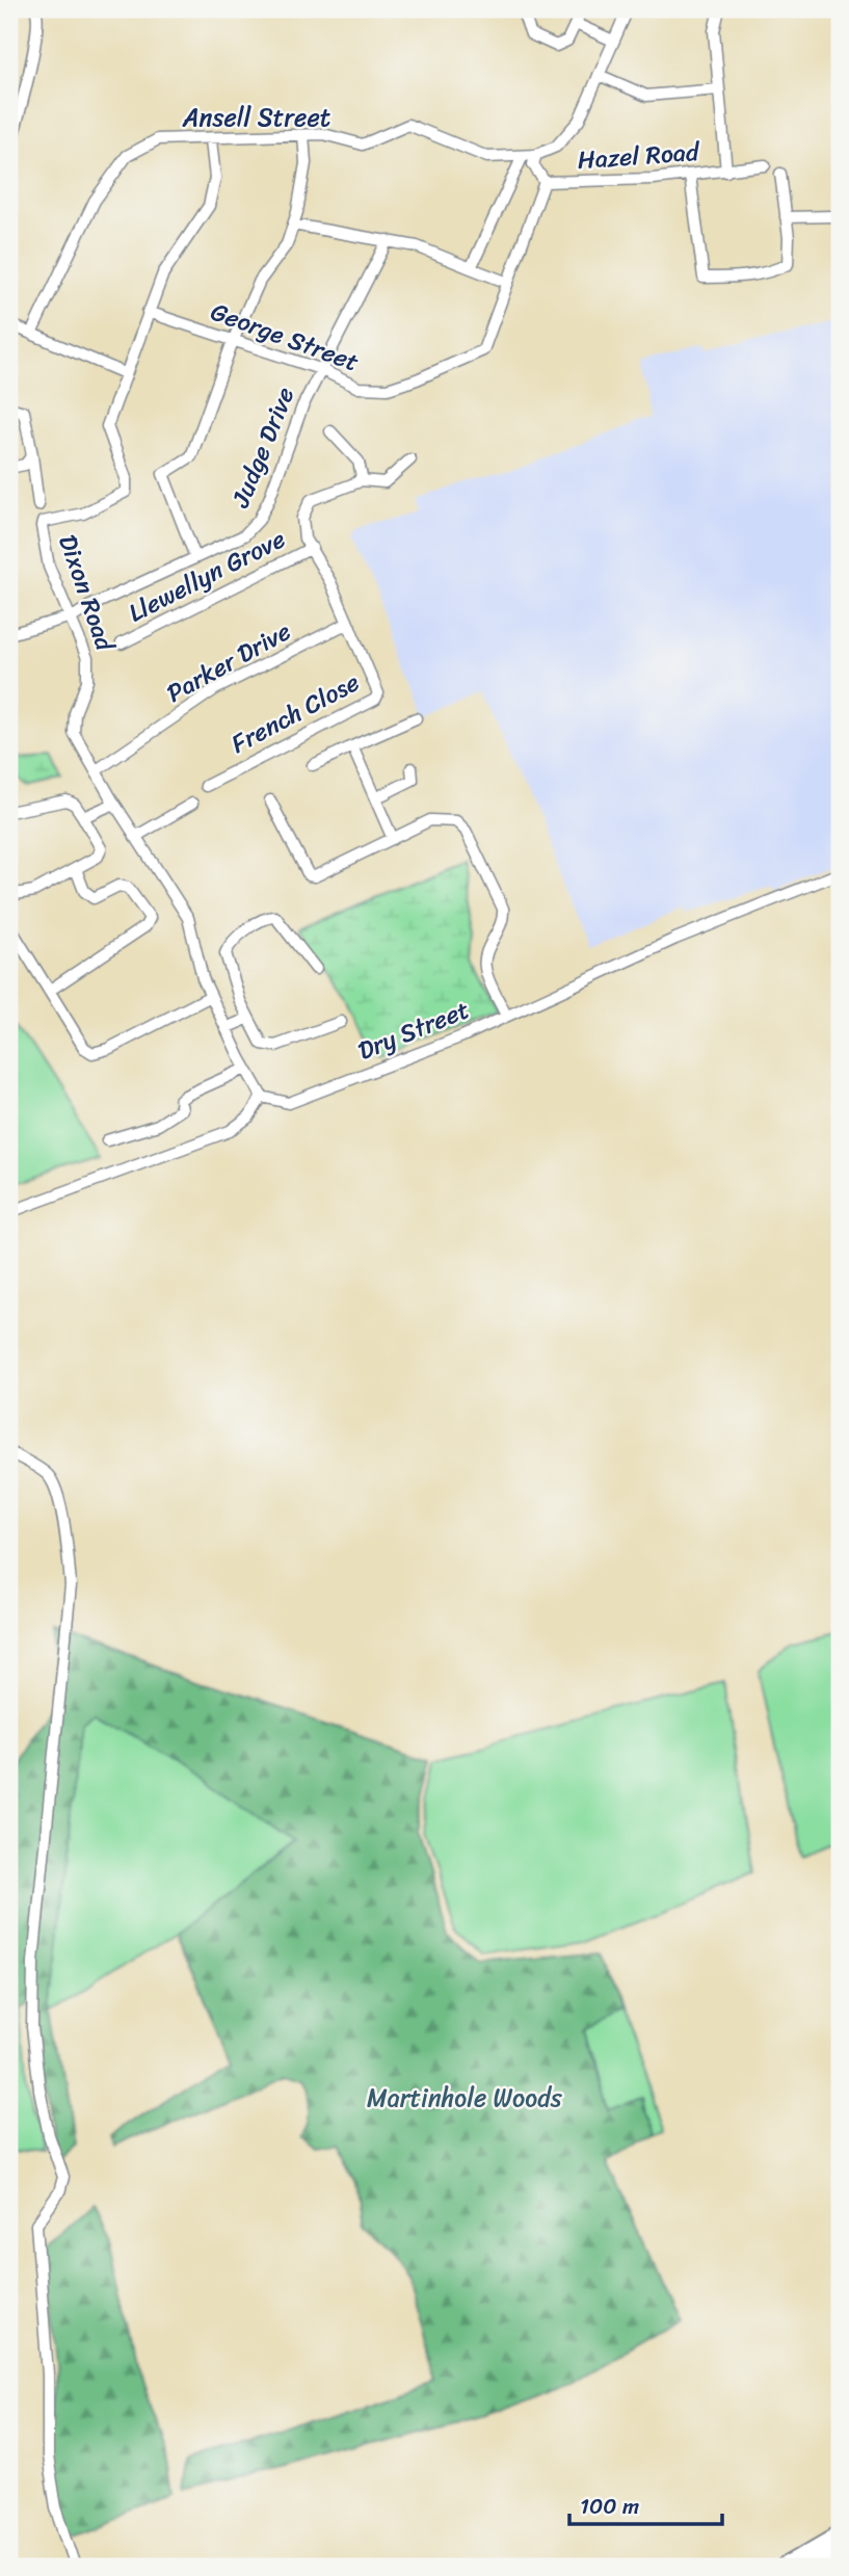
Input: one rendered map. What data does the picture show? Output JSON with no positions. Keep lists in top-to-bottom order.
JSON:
{
  "streets": {
    "street": [
      "Ansell Street",
      "Hazel Road",
      "George Street",
      "Judge Drive",
      "Llewellyn Grove",
      "Dixon Road",
      "Parker Drive",
      "French Close",
      "Dry Street"
    ]
  },
  "crossings": [
    ["Ansell Street", "Hazel Road"],
    ["Ansell Street", "Dixon Road"],
    ["Hazel Road", "George Street"],
    ["George Street", "Judge Drive"],
    ["George Street", "Dixon Road"],
    ["Judge Drive", "Dixon Road"],
    ["Llewellyn Grove", "French Close"],
    ["Dixon Road", "Parker Drive"],
    ["Dixon Road", "Dry Street"],
    ["Parker Drive", "French Close"]
  ],
  "parks": ["Martinhole Woods"],
  "scale_bar": "100 m"
}
